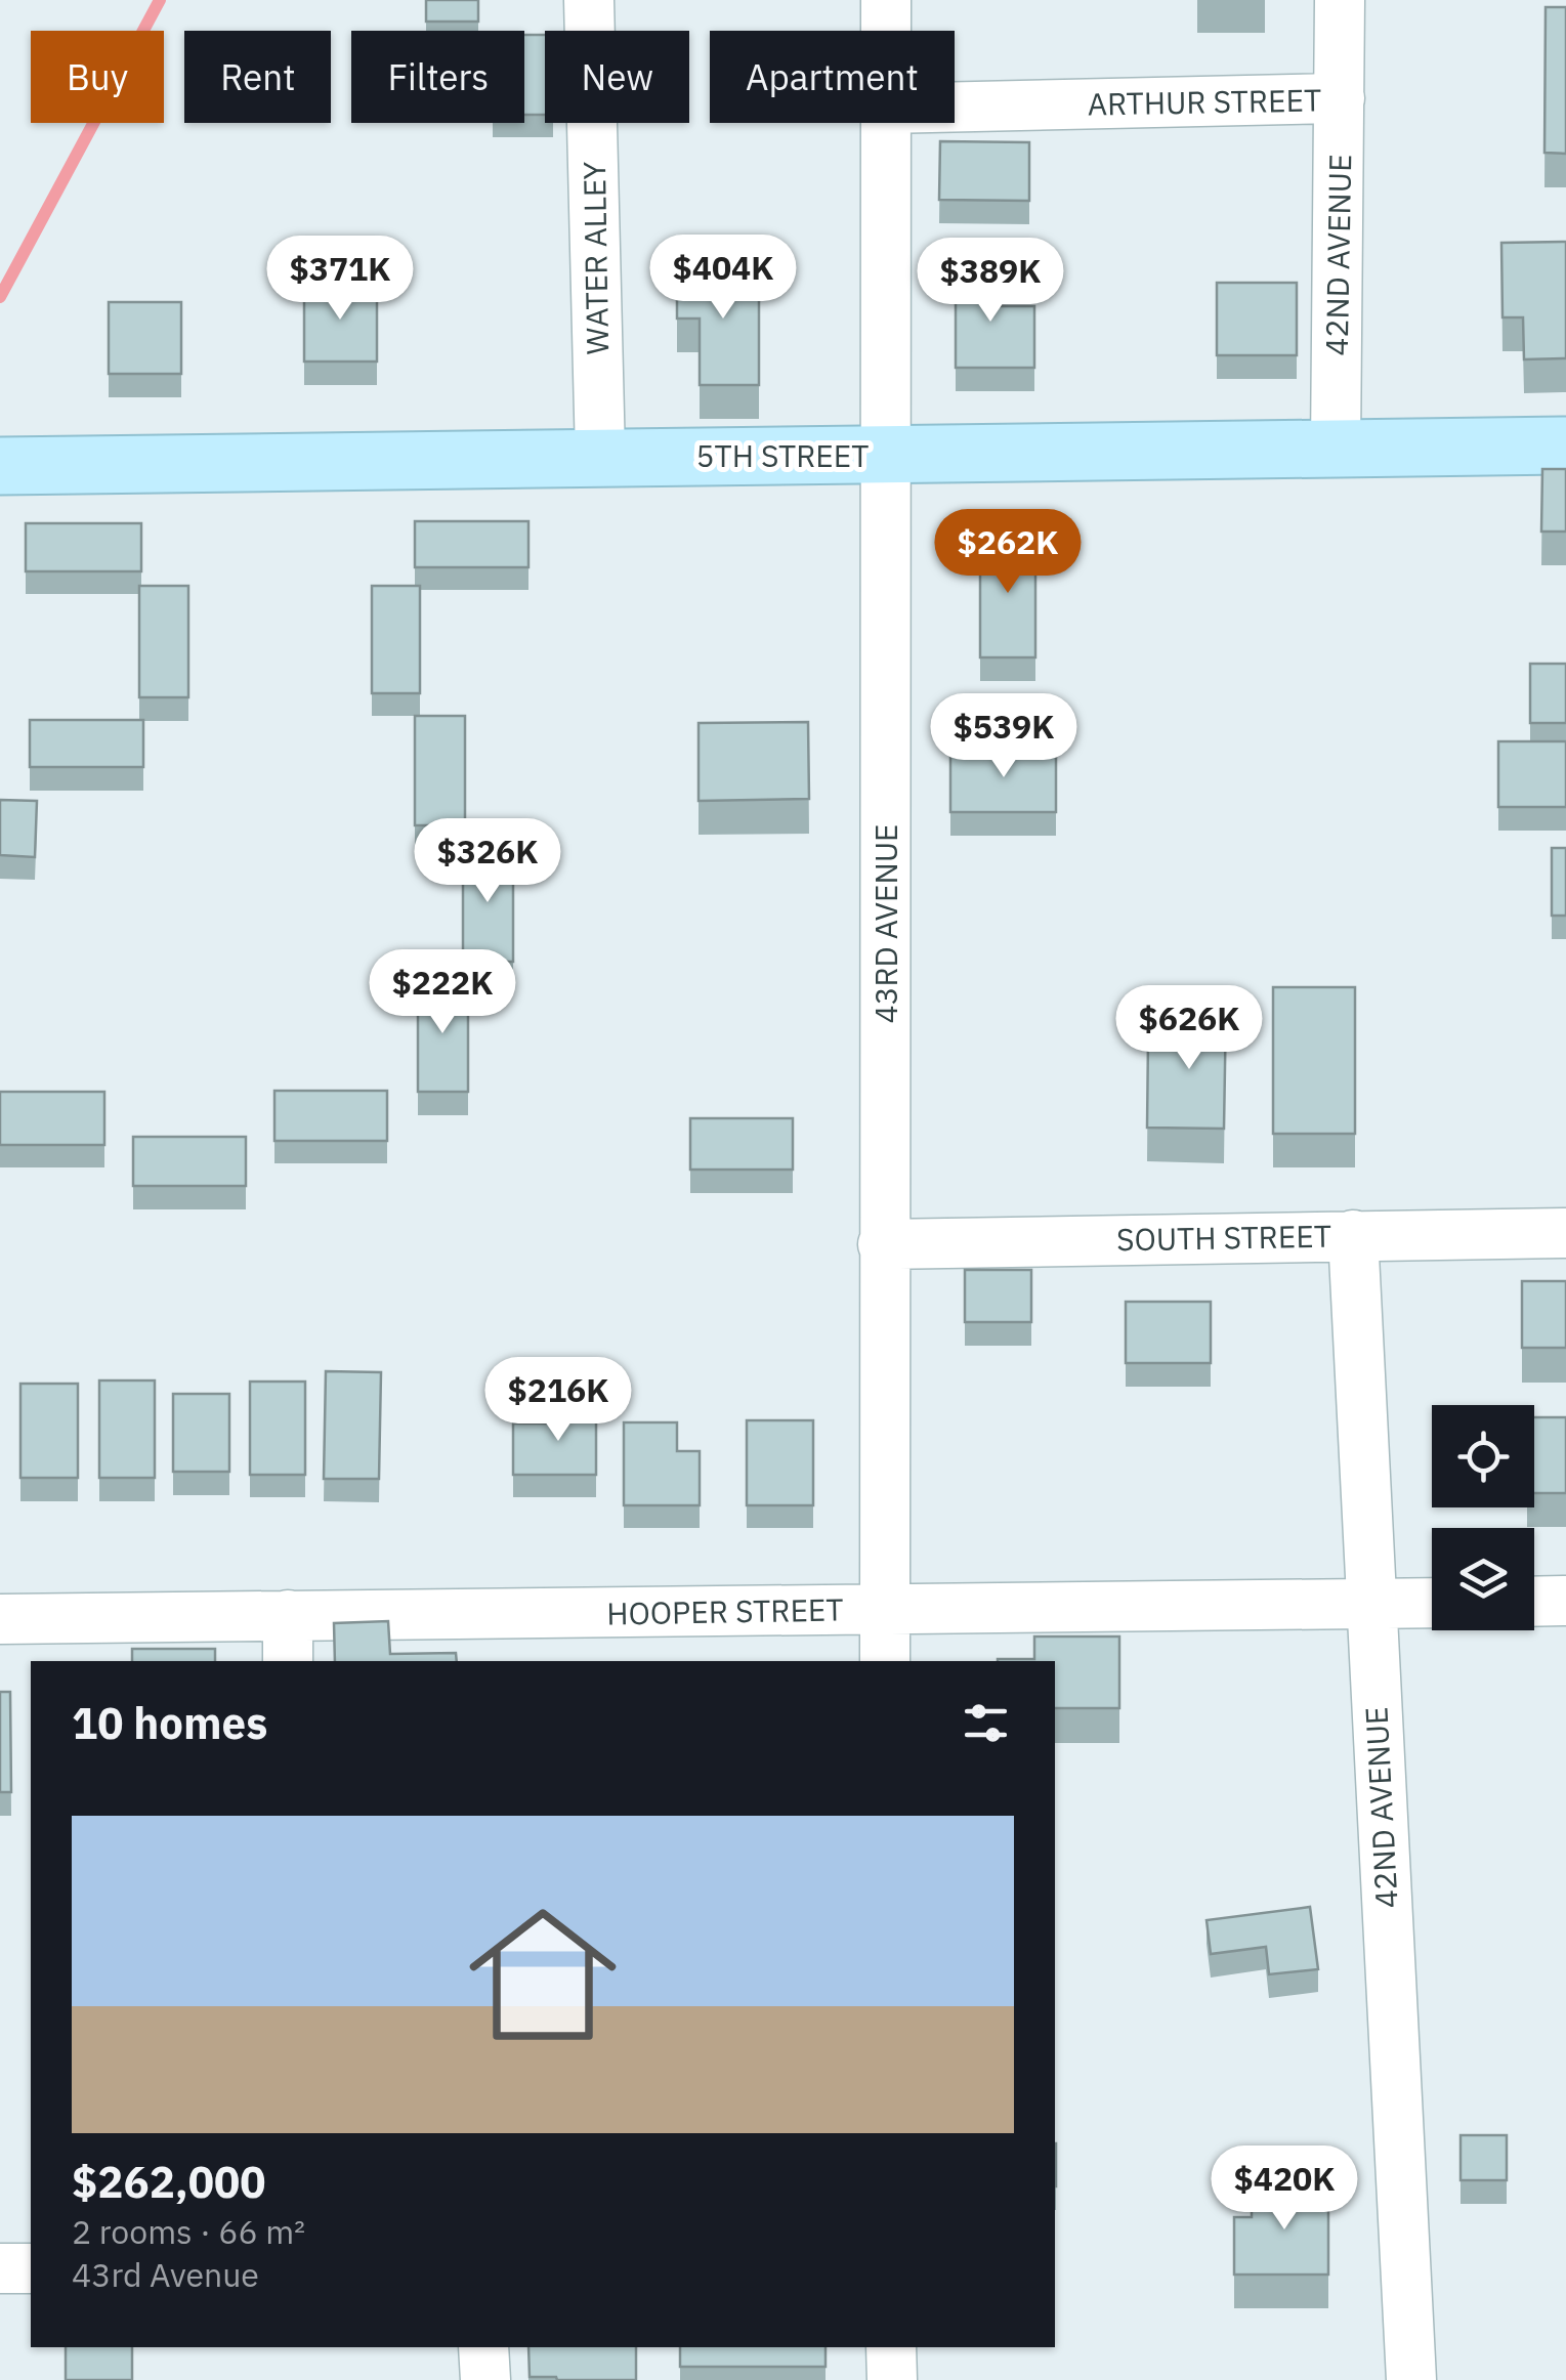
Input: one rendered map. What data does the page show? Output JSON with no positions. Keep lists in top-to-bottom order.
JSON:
{
  "streets": {
    "street": [
      "ARTHUR STREET",
      "42ND AVENUE",
      "WATER ALLEY",
      "5TH STREET",
      "43RD AVENUE",
      "SOUTH STREET",
      "HOOPER STREET"
    ]
  },
  "crossings": [
    ["ARTHUR STREET", "42ND AVENUE"],
    ["42ND AVENUE", "5TH STREET"],
    ["42ND AVENUE", "SOUTH STREET"],
    ["42ND AVENUE", "HOOPER STREET"],
    ["WATER ALLEY", "5TH STREET"],
    ["5TH STREET", "43RD AVENUE"],
    ["43RD AVENUE", "SOUTH STREET"],
    ["43RD AVENUE", "HOOPER STREET"]
  ],
  "page": {
    "chip": [
      "Buy",
      "Rent",
      "Filters",
      "New",
      "Apartment"
    ],
    "price": [
      "$404K",
      "$371K",
      "$389K",
      "$262K",
      "$539K",
      "$326K",
      "$222K",
      "$626K",
      "$216K",
      "$420K"
    ],
    "heading": "10 homes",
    "list": [
      {
        "name": "$262,000",
        "note": "2 rooms · 66 m² · 43rd Avenue"
      }
    ]
  }
}
